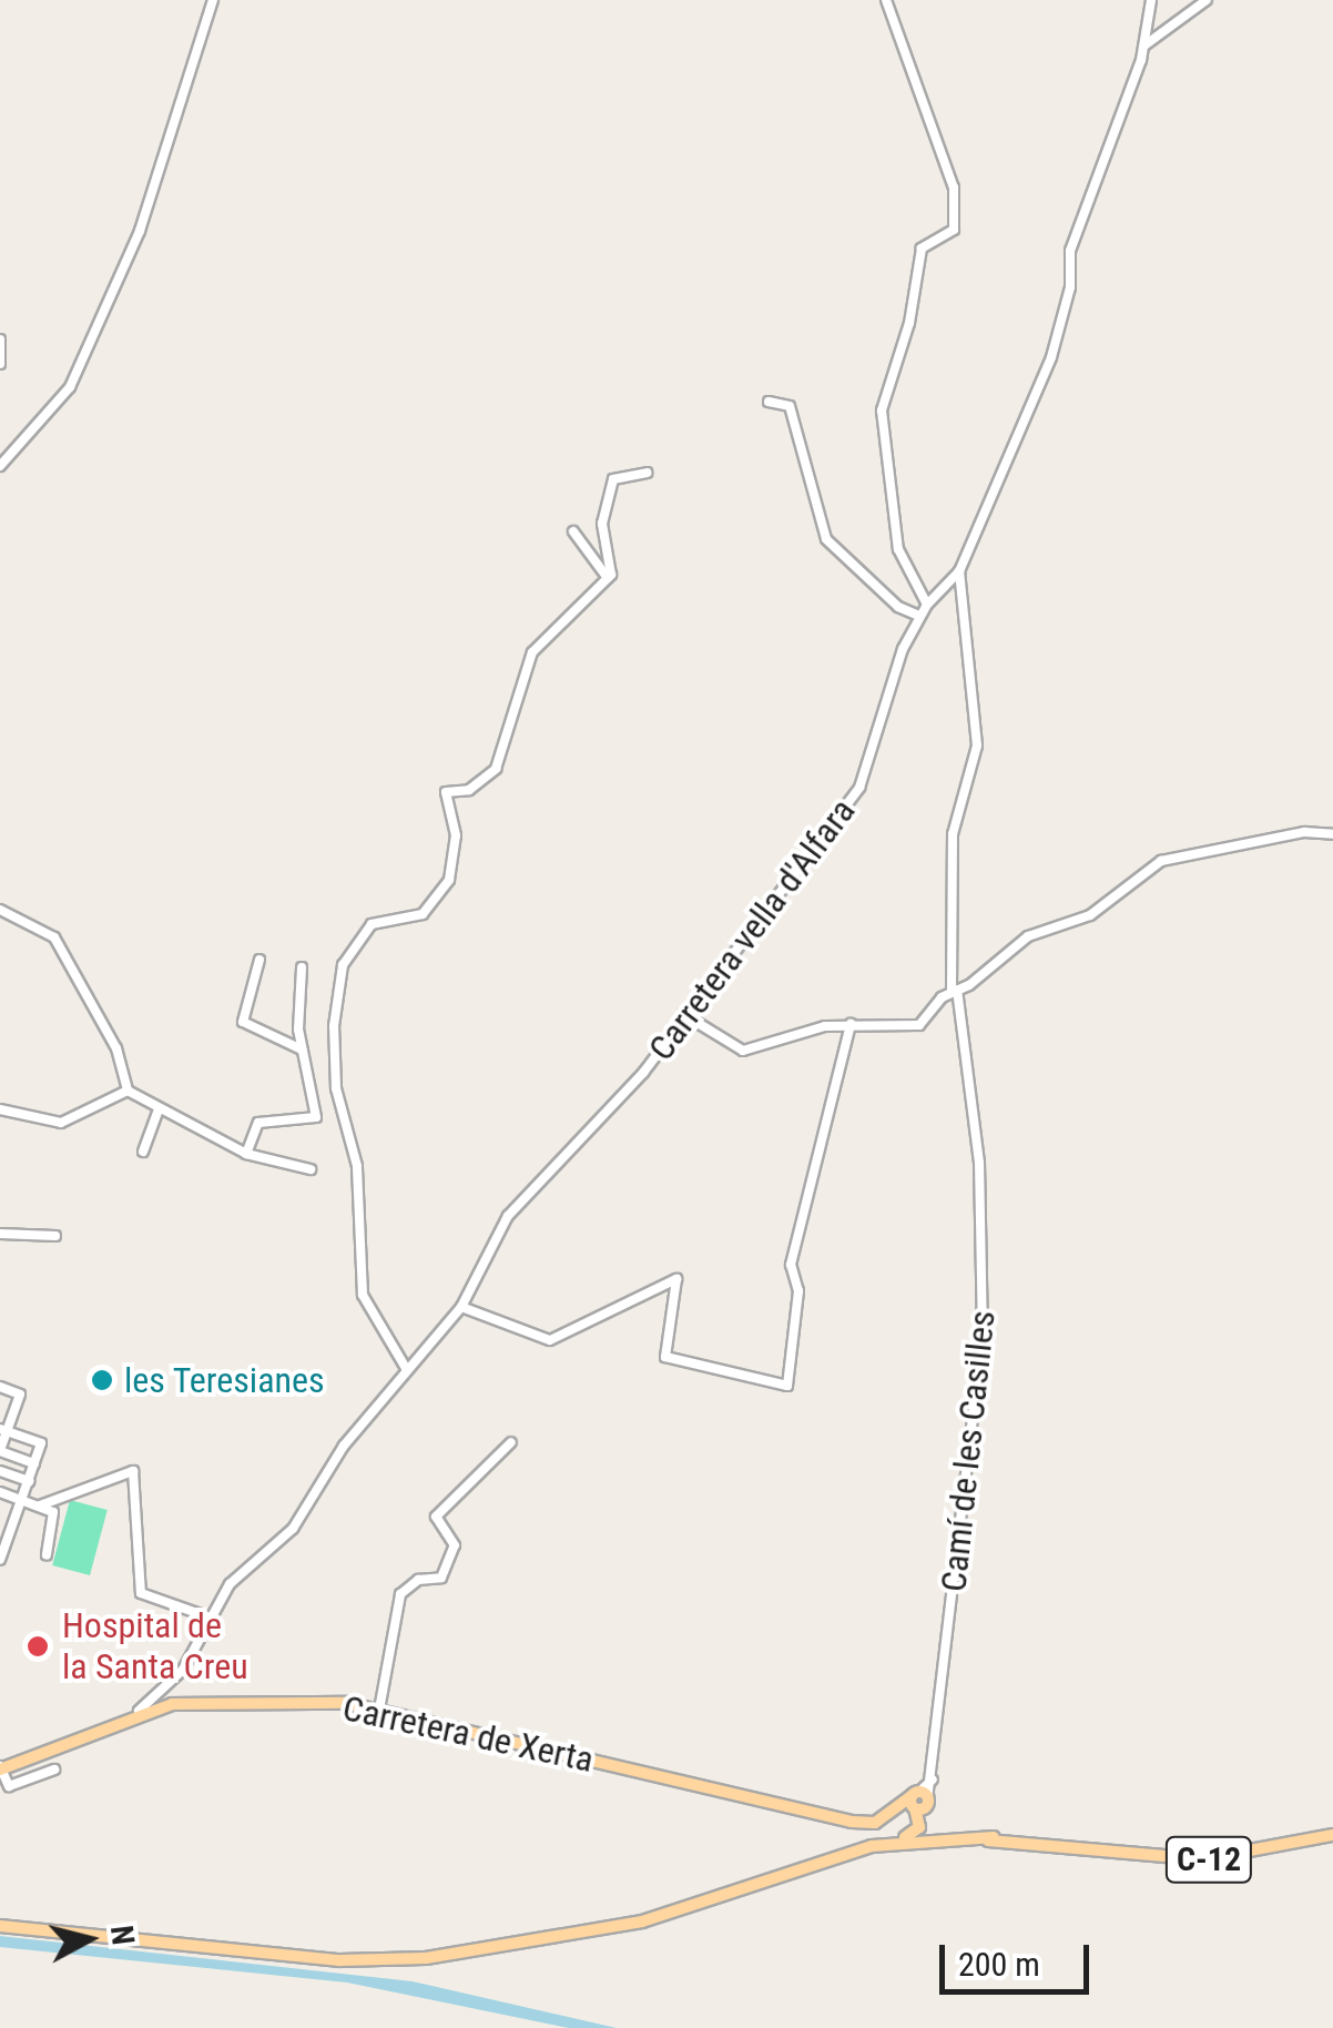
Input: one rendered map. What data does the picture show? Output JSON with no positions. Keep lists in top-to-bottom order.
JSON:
{
  "streets": {
    "main road": ["Carretera de Xerta", "C-12"],
    "street": ["Carretera vella d'Alfara", "Camí de les Casilles"]
  },
  "crossings": [
    ["Carretera vella d'Alfara", "Camí de les Casilles"],
    ["Carretera vella d'Alfara", "Carretera de Xerta"],
    ["Camí de les Casilles", "Carretera de Xerta"]
  ],
  "places": ["les Teresianes", "Hospital de la Santa Creu"],
  "scale_bar": "200 m",
  "north": "right"
}
